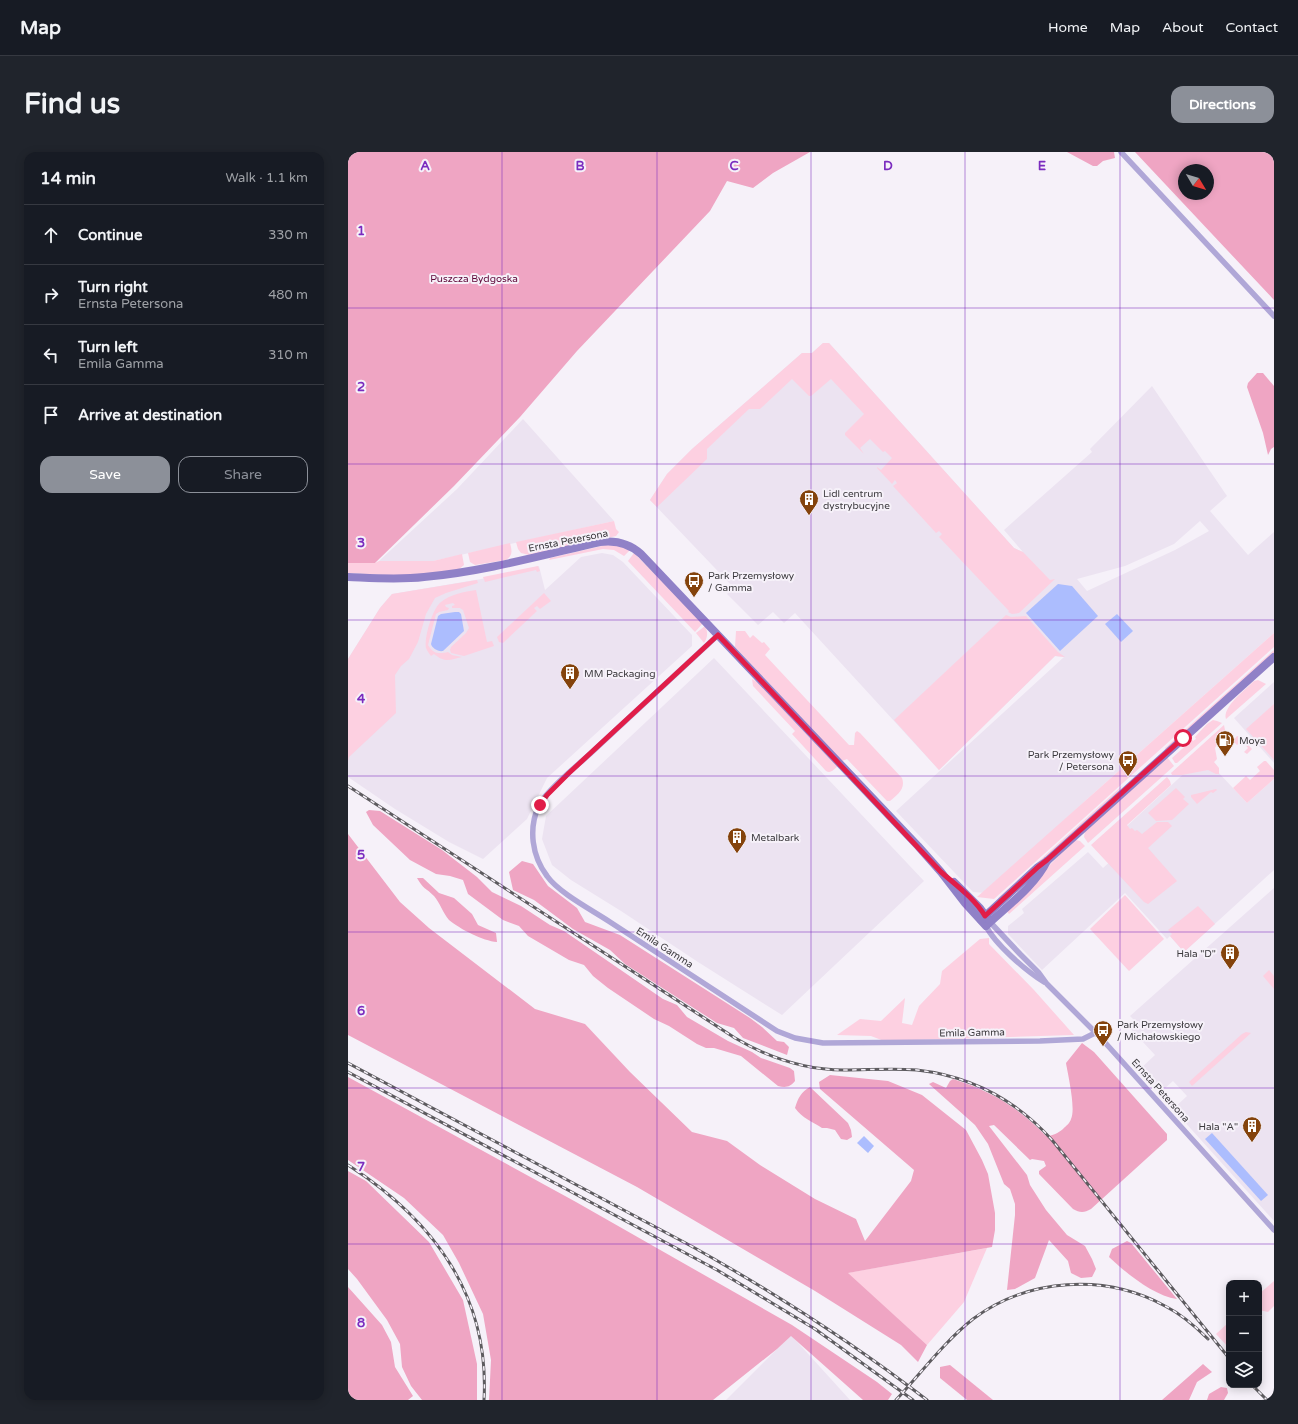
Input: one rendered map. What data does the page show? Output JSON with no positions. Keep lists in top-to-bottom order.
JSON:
{
  "streets": {
    "street": ["Ernsta Petersona", "Emila Gamma"]
  },
  "crossings": [
    ["Ernsta Petersona", "Emila Gamma"]
  ],
  "parks": ["Puszcza Bydgoska"],
  "places": {
    "building": [
      "Lidl centrum dystrybucyjne",
      "MM Packaging",
      "Metalbark",
      "Hala \"D\"",
      "Hala \"A\""
    ],
    "bus stop": ["Park Przemysłowy / Gamma", "Park Przemysłowy / Petersona", "Park Przemysłowy / Michałowskiego"],
    "fuel station": ["Moya"]
  },
  "north": "bottom right",
  "page": {
    "header": "Map",
    "nav": [
      "Home",
      "Map",
      "About",
      "Contact"
    ],
    "buttons": [
      "Directions",
      ["Save", "Share"]
    ],
    "title": "Find us",
    "heading": ["14 min", "Walk · 1.1 km"],
    "list": [
      ["Continue", "330 m"],
      ["Turn right", "Ernsta Petersona", "480 m"],
      ["Turn left", "Emila Gamma", "310 m"],
      "Arrive at destination"
    ],
    "map_buttons": ["+", "−"]
  },
  "grid": {
    "columns": [
      "A",
      "B",
      "C",
      "D",
      "E"
    ],
    "rows": [
      "1",
      "2",
      "3",
      "4",
      "5",
      "6",
      "7",
      "8"
    ]
  }
}
